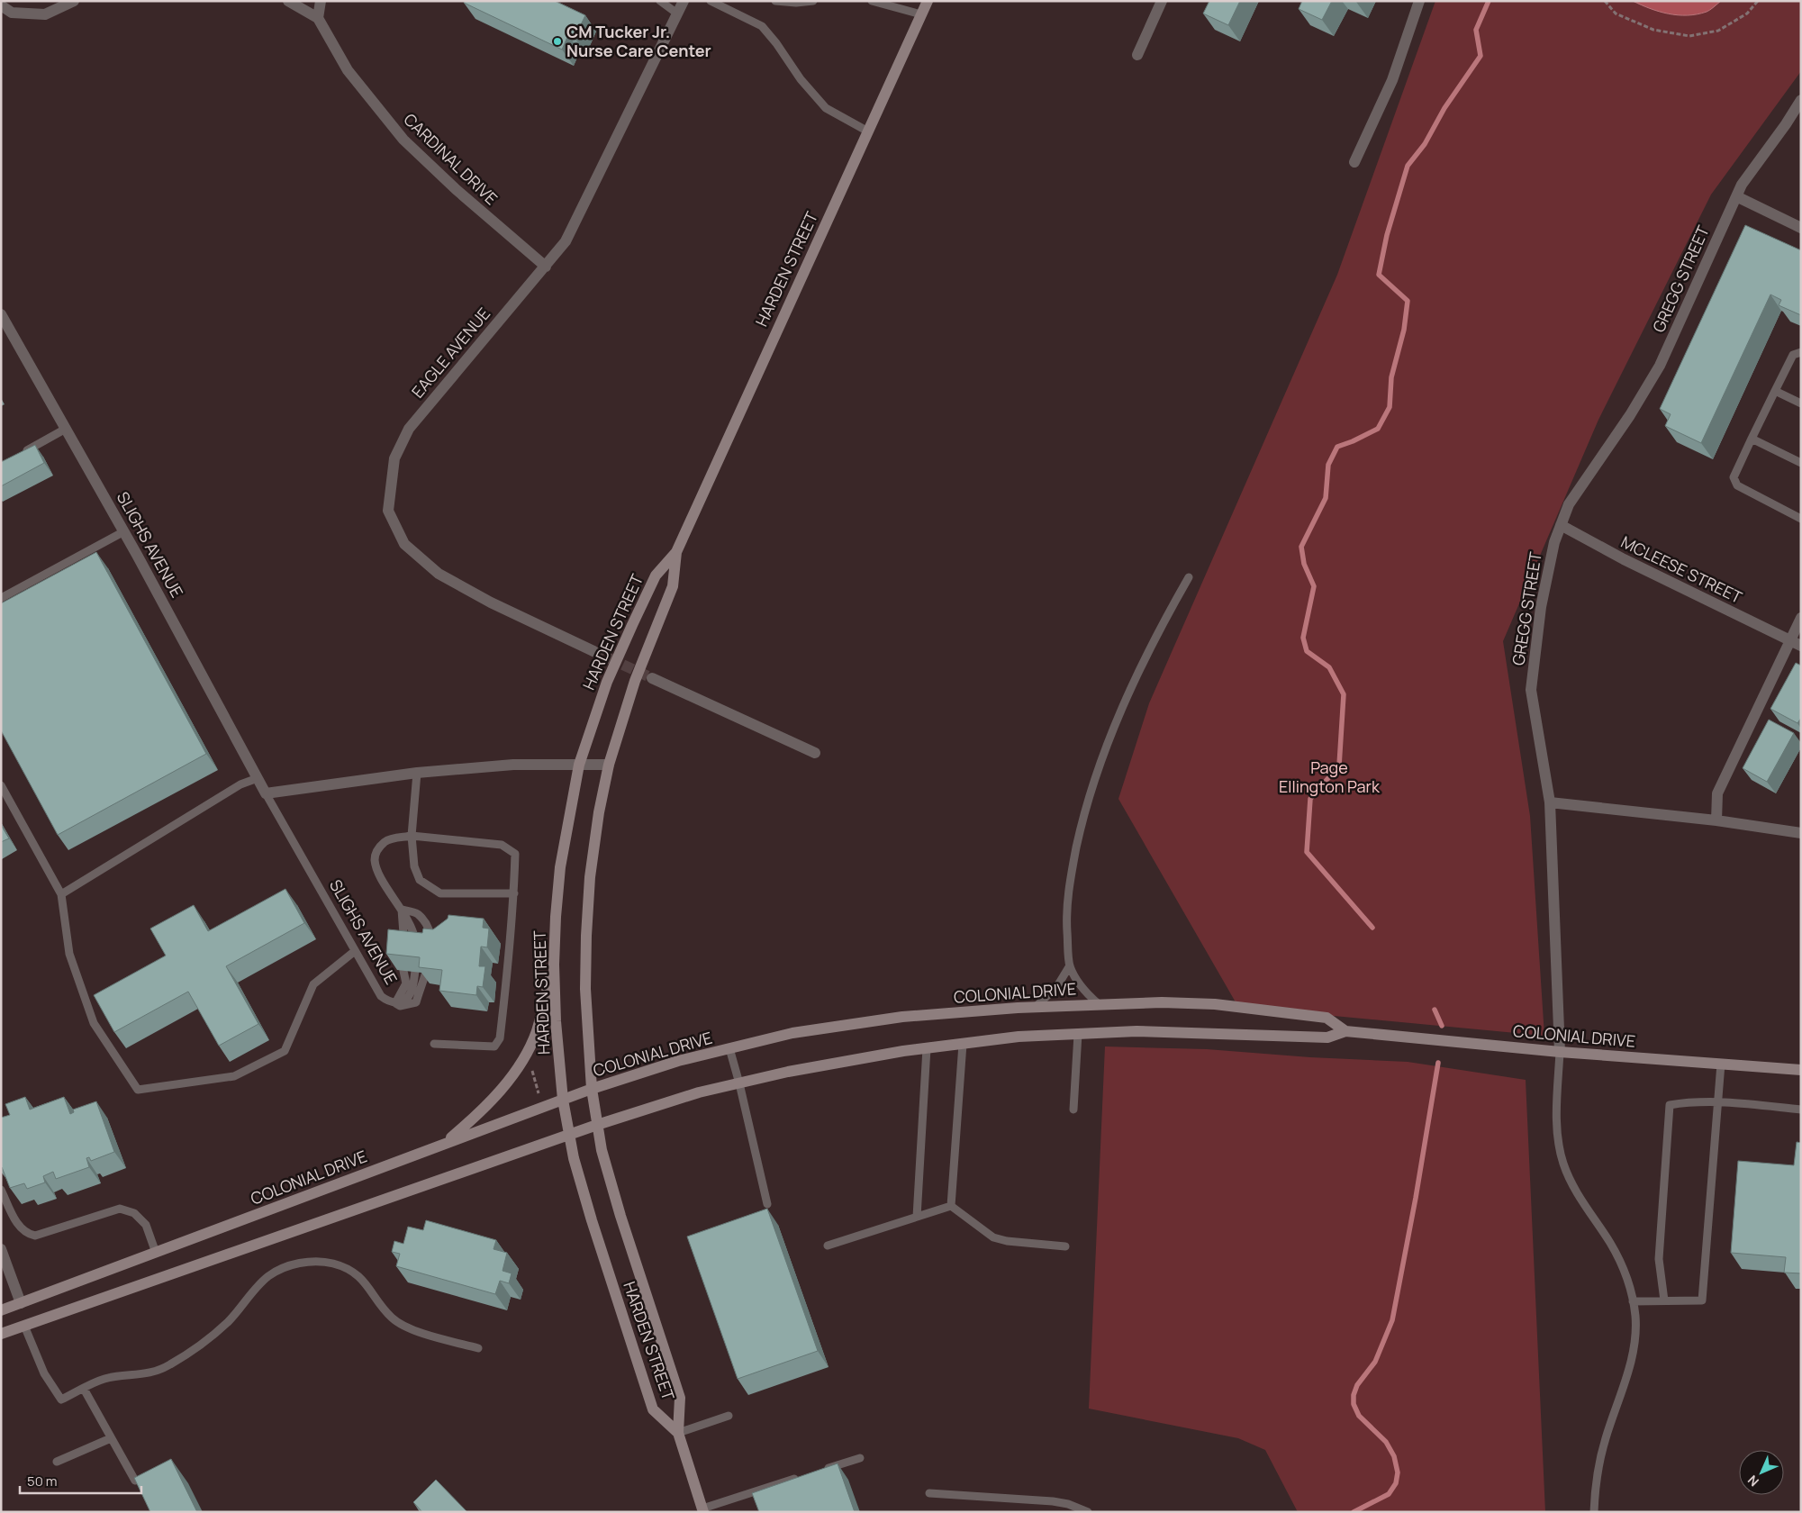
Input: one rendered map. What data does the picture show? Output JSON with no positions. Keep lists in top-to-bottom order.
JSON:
{
  "streets": {
    "main road": ["HARDEN STREET", "COLONIAL DRIVE"],
    "street": [
      "CARDINAL DRIVE",
      "GREGG STREET",
      "EAGLE AVENUE",
      "SLIGHS AVENUE",
      "MCLEESE STREET"
    ]
  },
  "crossings": [
    ["CARDINAL DRIVE", "EAGLE AVENUE"],
    ["HARDEN STREET", "COLONIAL DRIVE"],
    ["GREGG STREET", "MCLEESE STREET"],
    ["GREGG STREET", "COLONIAL DRIVE"]
  ],
  "parks": ["Page Ellington Park"],
  "places": ["CM Tucker Jr. Nurse Care Center"],
  "scale_bar": "50 m",
  "north": "bottom left"
}
